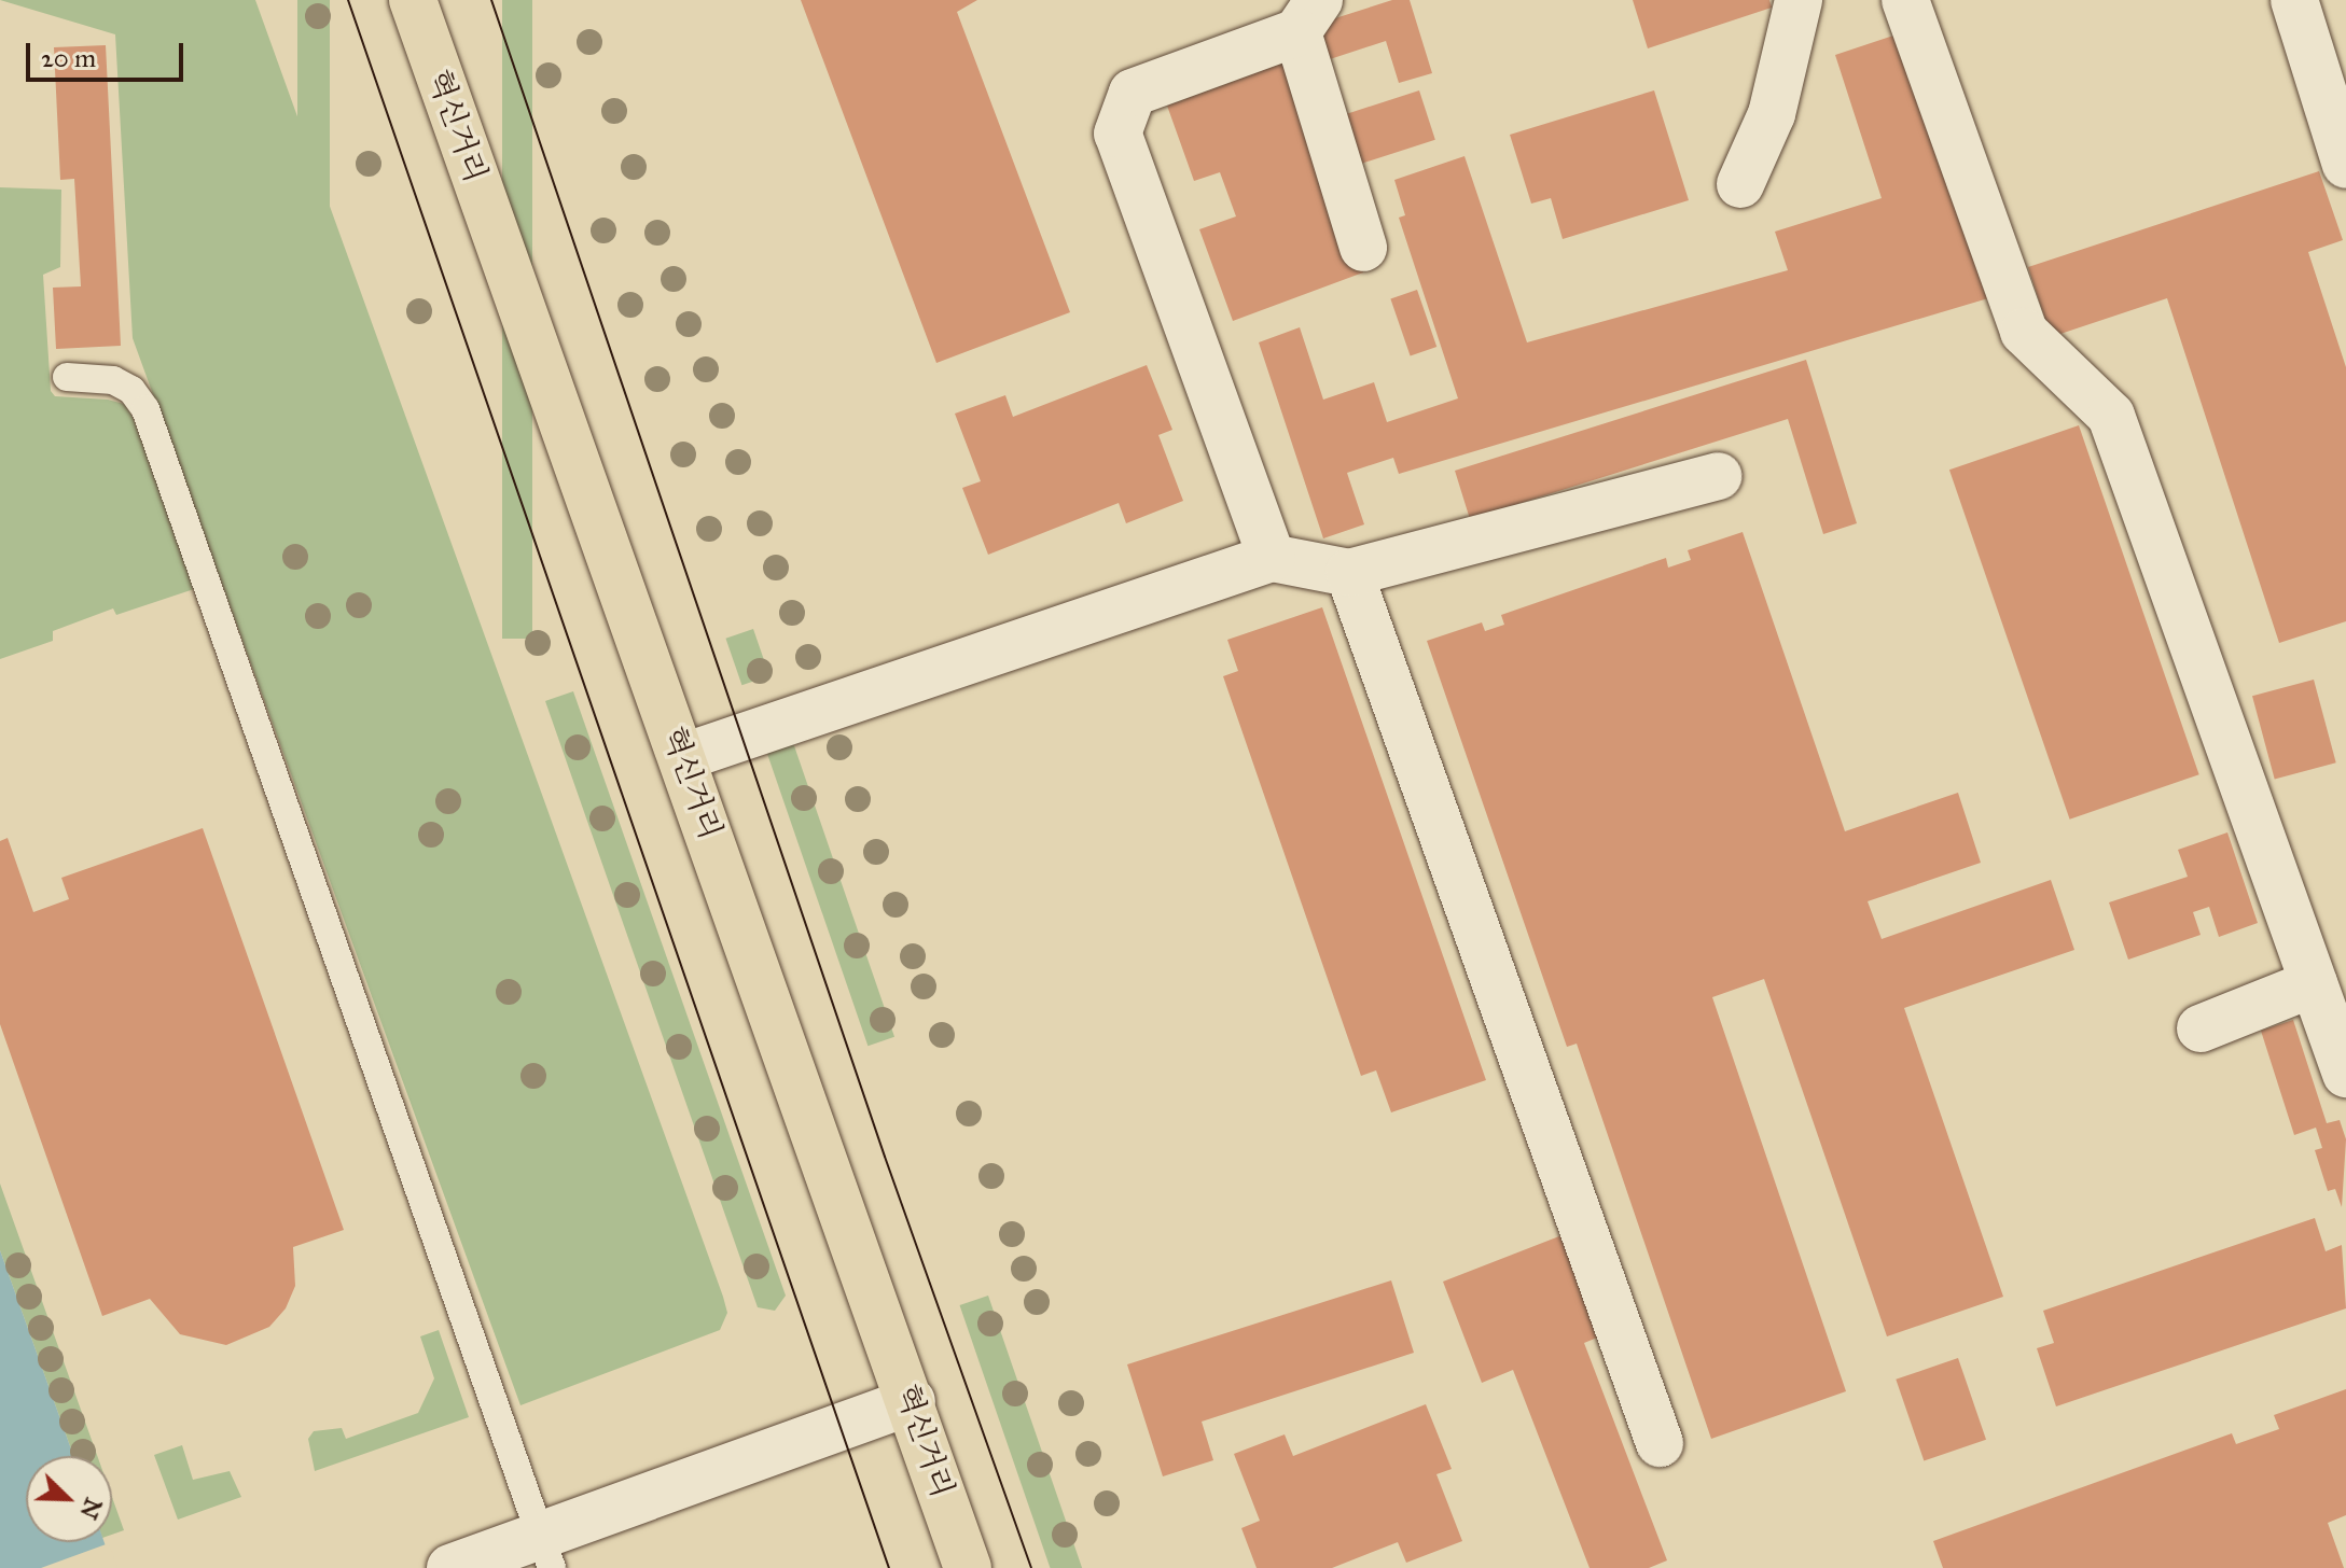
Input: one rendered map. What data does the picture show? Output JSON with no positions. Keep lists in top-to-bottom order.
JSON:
{
  "streets": {
    "main road": ["혁신거리"]
  },
  "scale_bar": "20 m",
  "north": "bottom right"
}
